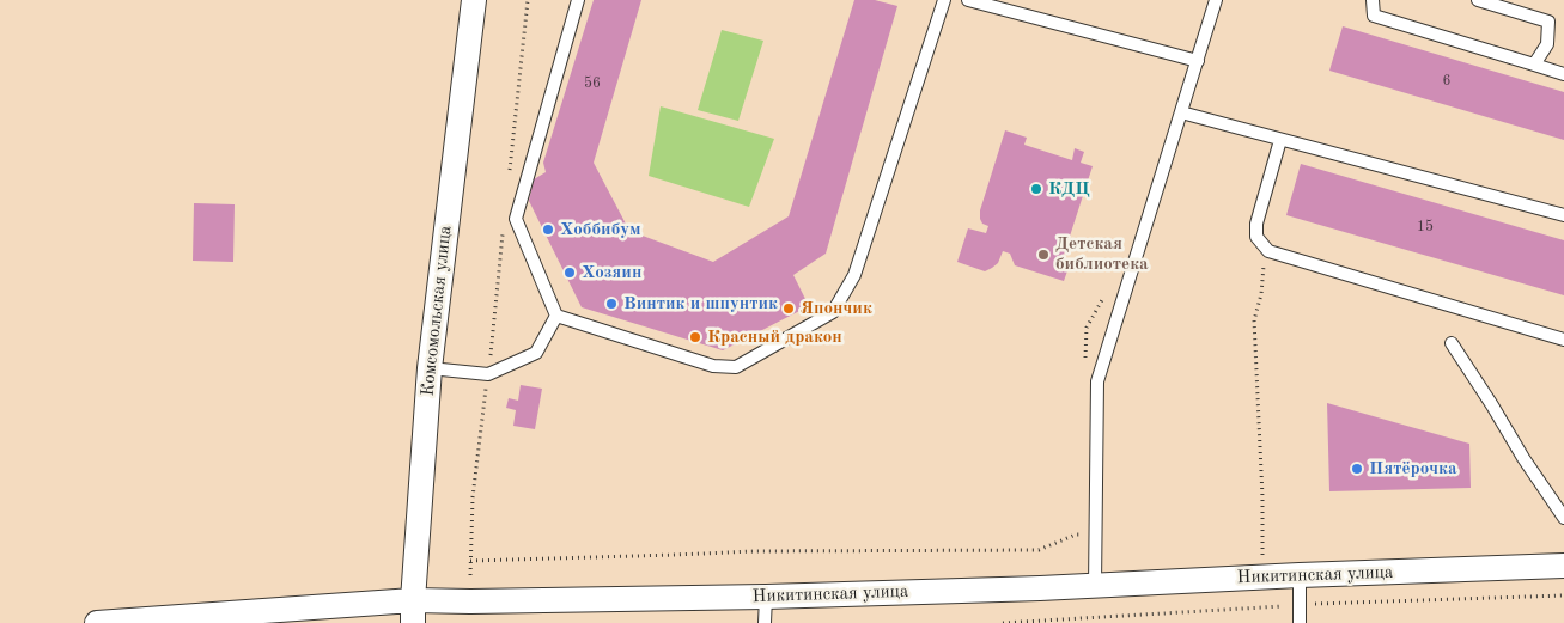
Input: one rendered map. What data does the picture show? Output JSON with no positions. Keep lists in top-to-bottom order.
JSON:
{
  "streets": {
    "street": ["Комсомольская улица", "Никитинская улица"]
  },
  "crossings": [
    ["Комсомольская улица", "Никитинская улица"]
  ],
  "places": [
    "КДЦ",
    "Хоббибум",
    "Детская библиотека",
    "Хозяин",
    "Винтик и шпунтик",
    "Япончик",
    "Красный дракон",
    "Пятёрочка"
  ],
  "house_numbers": ["6", "56", "15"]
}
